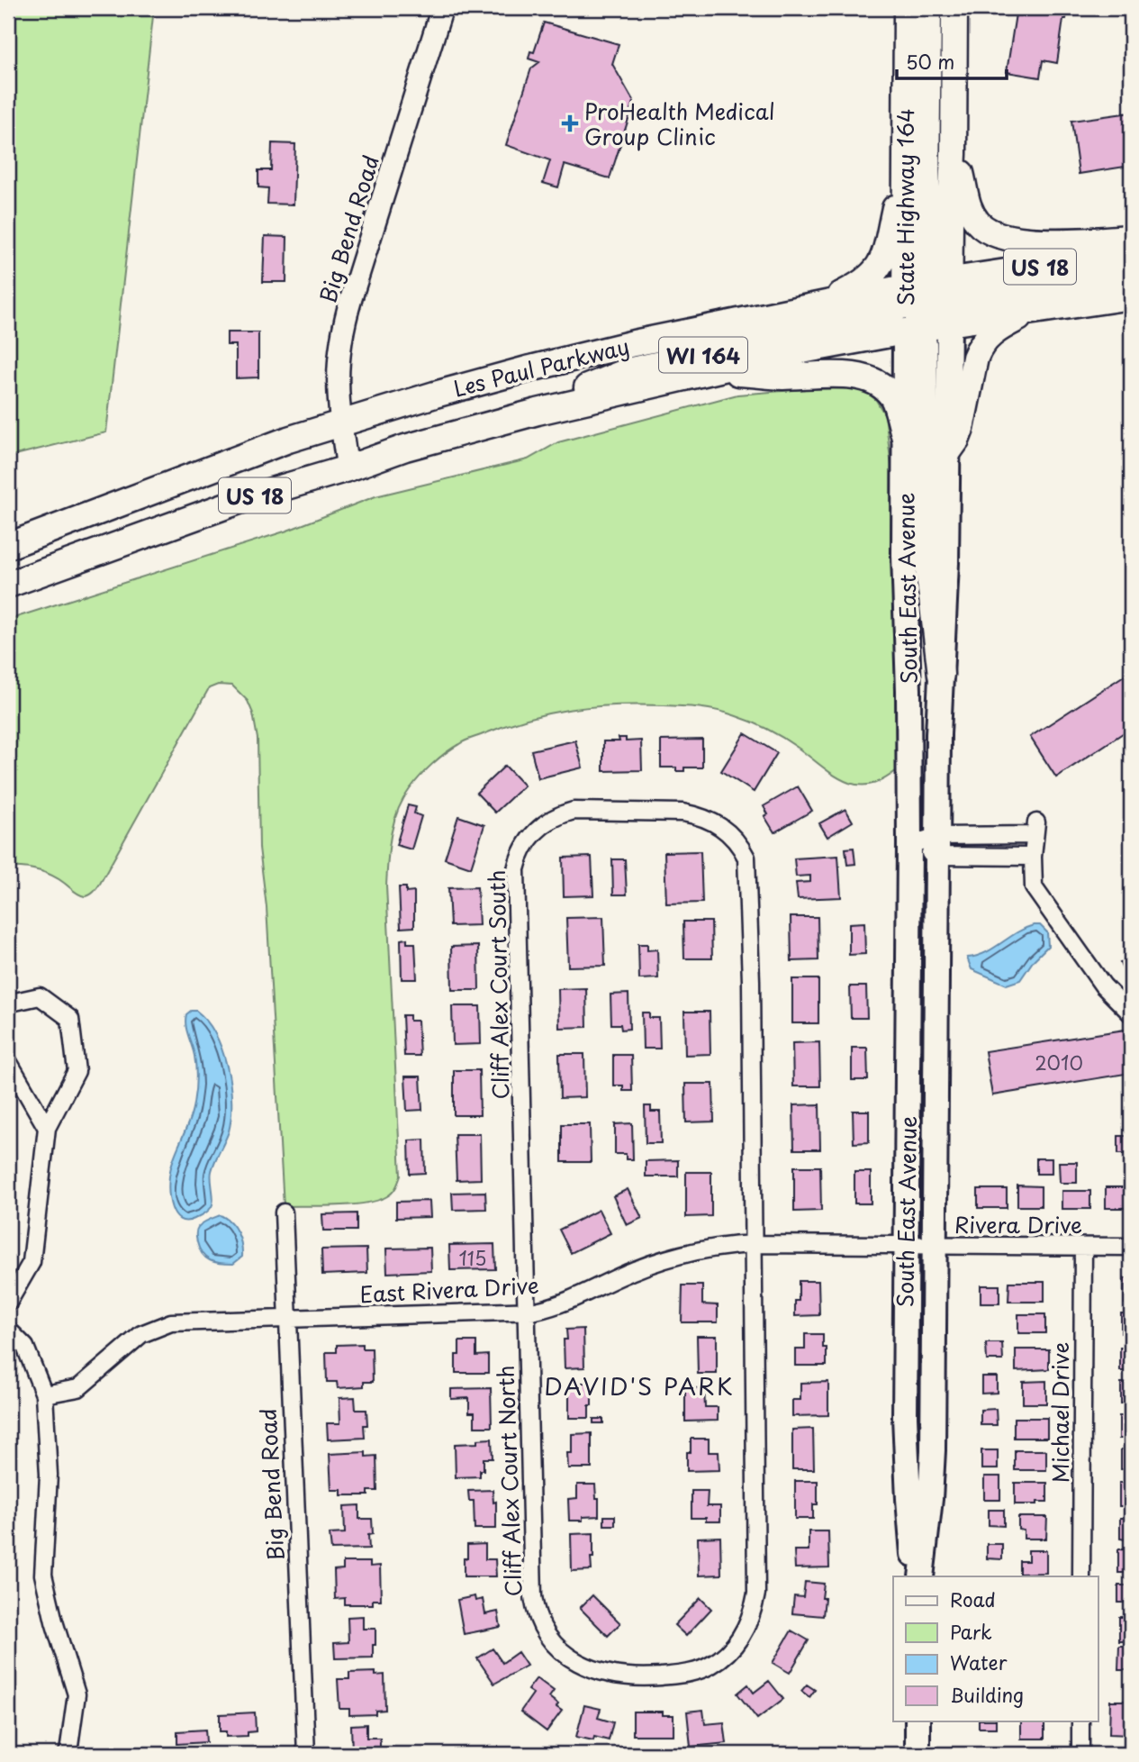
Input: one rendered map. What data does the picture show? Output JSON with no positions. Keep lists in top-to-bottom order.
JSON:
{
  "streets": {
    "main road": [
      "State Highway 164",
      "US 18",
      "WI 164",
      "Les Paul Parkway",
      "South East Avenue"
    ],
    "street": [
      "Big Bend Road",
      "Cliff Alex Court South",
      "Rivera Drive",
      "East Rivera Drive",
      "Michael Drive",
      "Cliff Alex Court North"
    ]
  },
  "crossings": [
    ["State Highway 164", "WI 164"],
    ["State Highway 164", "Les Paul Parkway"],
    ["State Highway 164", "South East Avenue"],
    ["Big Bend Road", "Les Paul Parkway"],
    ["Big Bend Road", "East Rivera Drive"],
    ["WI 164", "Les Paul Parkway"],
    ["WI 164", "South East Avenue"],
    ["Les Paul Parkway", "South East Avenue"],
    ["South East Avenue", "Rivera Drive"],
    ["South East Avenue", "East Rivera Drive"],
    ["Cliff Alex Court South", "East Rivera Drive"],
    ["Cliff Alex Court South", "Cliff Alex Court North"],
    ["Rivera Drive", "East Rivera Drive"],
    ["Rivera Drive", "Michael Drive"],
    ["East Rivera Drive", "Cliff Alex Court North"]
  ],
  "districts": ["DAVID'S PARK"],
  "places": {
    "health": ["ProHealth Medical Group Clinic"]
  },
  "house_numbers": ["2010", "115"],
  "legend": [
    "Road",
    "Park",
    "Water",
    "Building"
  ],
  "scale_bar": "50 m"
}
